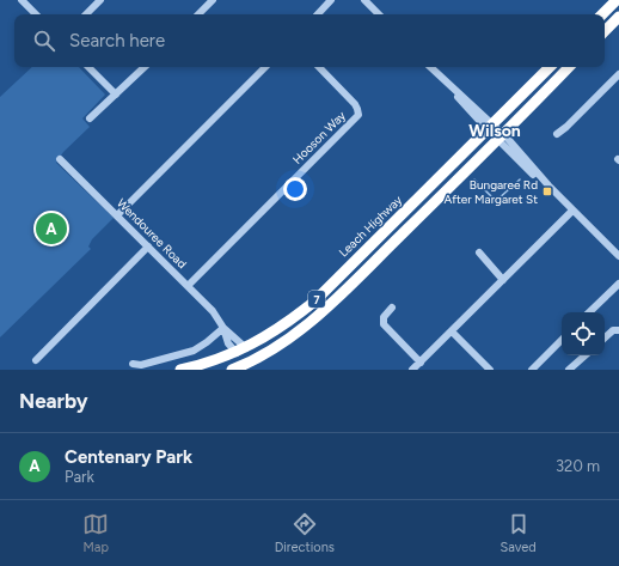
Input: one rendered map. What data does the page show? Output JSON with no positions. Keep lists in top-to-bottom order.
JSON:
{
  "streets": {
    "highway": ["Leach Highway", "7"],
    "street": ["Hooson Way", "Wendouree Road"]
  },
  "crossings": [
    ["Hooson Way", "Wendouree Road"],
    ["Leach Highway", "Wendouree Road"]
  ],
  "districts": ["Wilson"],
  "places": {
    "transit": ["Bungaree Rd After Margaret St"]
  },
  "page": {
    "search": "Search here",
    "pins": "A",
    "heading": "Nearby",
    "list": [
      {
        "mark": "A",
        "name": "Centenary Park",
        "note": "Park",
        "value": "320 m"
      }
    ],
    "nav": ["Map", "Directions", "Saved"]
  }
}
